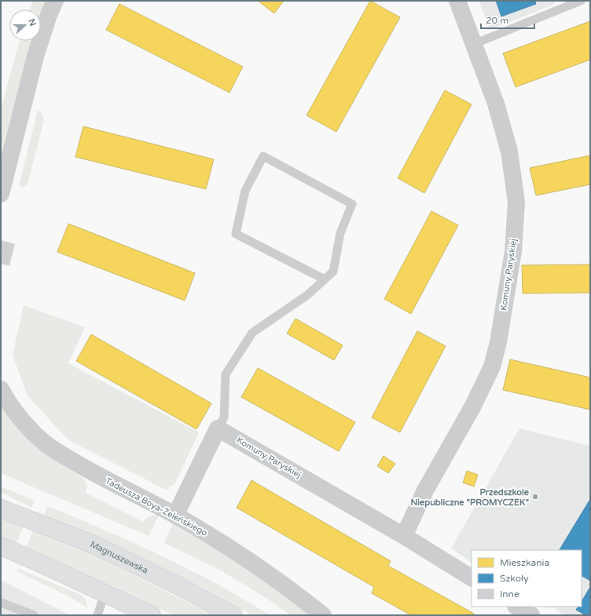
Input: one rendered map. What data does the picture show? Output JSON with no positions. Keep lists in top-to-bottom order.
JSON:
{
  "streets": {
    "street": ["Komuny Paryskiej", "Tadeusza Boya-Żeleńskiego", "Magnuszewska"]
  },
  "places": ["Przedszkole Niepubliczne \"PROMYCZEK\""],
  "legend": ["Mieszkania", "Szkoły", "Inne"],
  "scale_bar": "20 m",
  "north": "right"
}
